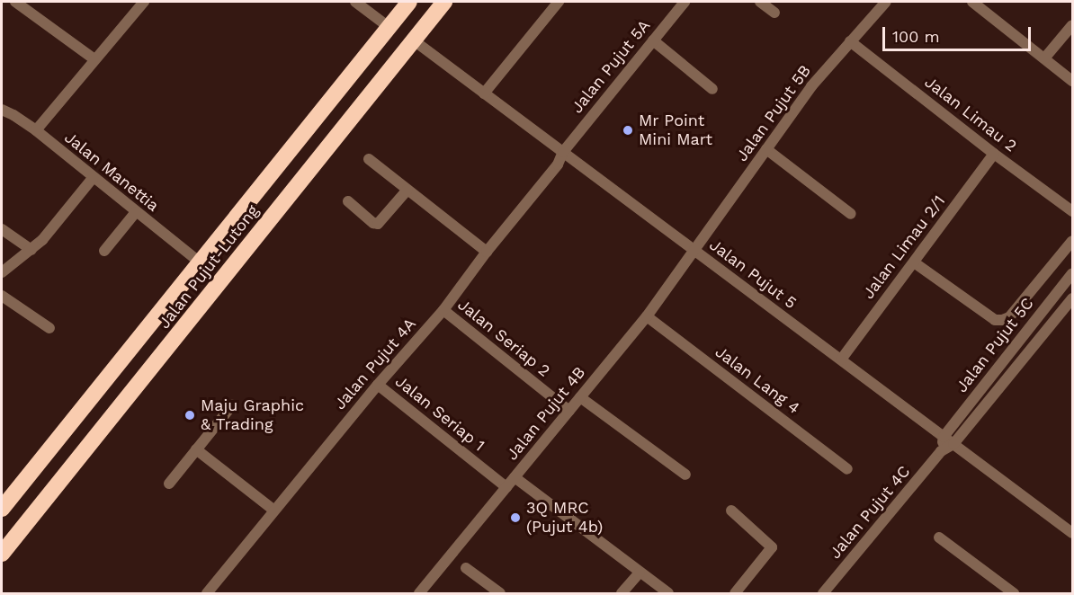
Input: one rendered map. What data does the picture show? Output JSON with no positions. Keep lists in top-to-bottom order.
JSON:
{
  "streets": {
    "highway": ["Jalan Pujut-Lutong"],
    "street": [
      "Jalan Pujut 5A",
      "Jalan Pujut 5B",
      "Jalan Limau 2",
      "Jalan Manettia",
      "Jalan Limau 2/1",
      "Jalan Pujut 5",
      "Jalan Seriap 2",
      "Jalan Pujut 5C",
      "Jalan Pujut 4A",
      "Jalan Lang 4",
      "Jalan Seriap 1",
      "Jalan Pujut 4B",
      "Jalan Pujut 4C"
    ]
  },
  "crossings": [
    ["Jalan Pujut 5A", "Jalan Pujut 5"],
    ["Jalan Pujut 5A", "Jalan Pujut 4A"],
    ["Jalan Pujut 5B", "Jalan Limau 2"],
    ["Jalan Pujut 5B", "Jalan Pujut 5"],
    ["Jalan Pujut 5B", "Jalan Pujut 4B"],
    ["Jalan Limau 2", "Jalan Limau 2/1"],
    ["Jalan Manettia", "Jalan Pujut-Lutong"],
    ["Jalan Limau 2/1", "Jalan Pujut 5"],
    ["Jalan Pujut-Lutong", "Jalan Pujut 5"],
    ["Jalan Pujut 5", "Jalan Pujut 5C"],
    ["Jalan Pujut 5", "Jalan Pujut 4A"],
    ["Jalan Pujut 5", "Jalan Pujut 4B"],
    ["Jalan Seriap 2", "Jalan Pujut 4A"],
    ["Jalan Seriap 2", "Jalan Pujut 4B"],
    ["Jalan Pujut 4A", "Jalan Seriap 1"],
    ["Jalan Lang 4", "Jalan Pujut 4B"],
    ["Jalan Seriap 1", "Jalan Pujut 4B"]
  ],
  "places": ["Mr Point Mini Mart", "Maju Graphic & Trading", "3Q MRC (Pujut 4b)"],
  "scale_bar": "100 m"
}
